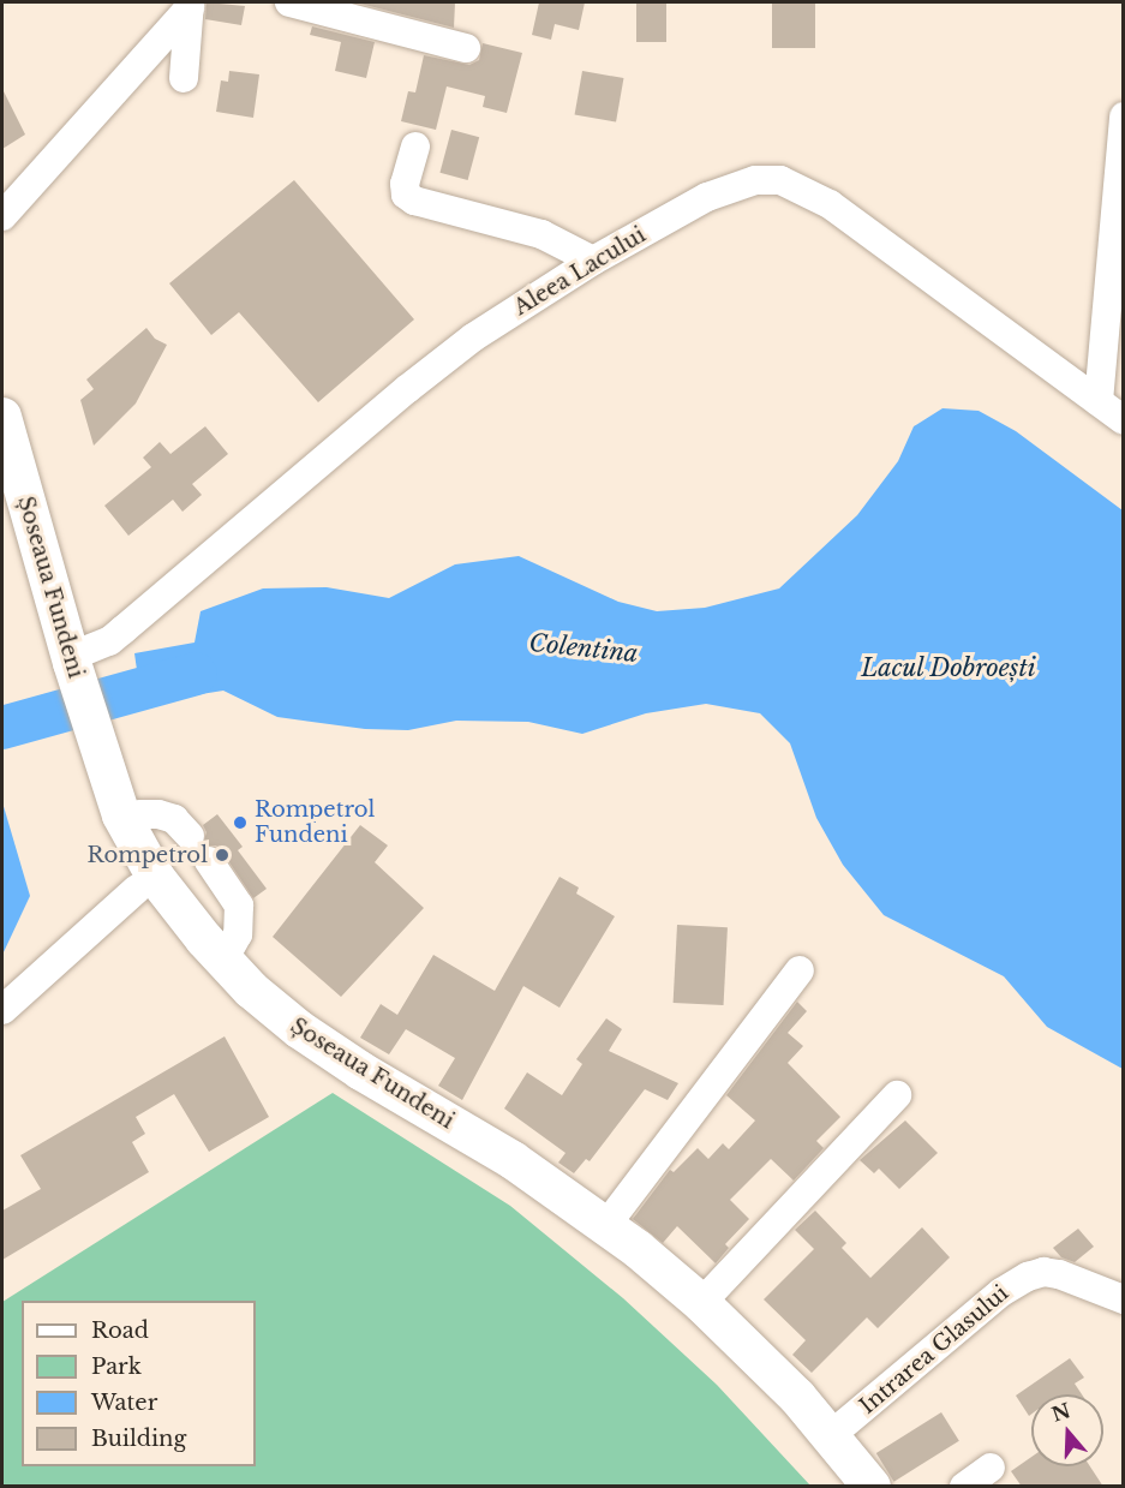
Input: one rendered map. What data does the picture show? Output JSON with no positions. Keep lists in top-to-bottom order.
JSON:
{
  "streets": {
    "main road": ["Șoseaua Fundeni"],
    "street": ["Aleea Lacului", "Intrarea Glasului"]
  },
  "crossings": [
    ["Aleea Lacului", "Șoseaua Fundeni"],
    ["Șoseaua Fundeni", "Intrarea Glasului"]
  ],
  "water": ["Colentina", "Lacul Dobroești"],
  "places": ["Rompetrol Fundeni", "Rompetrol"],
  "legend": [
    "Road",
    "Park",
    "Water",
    "Building"
  ],
  "north": "top"
}
